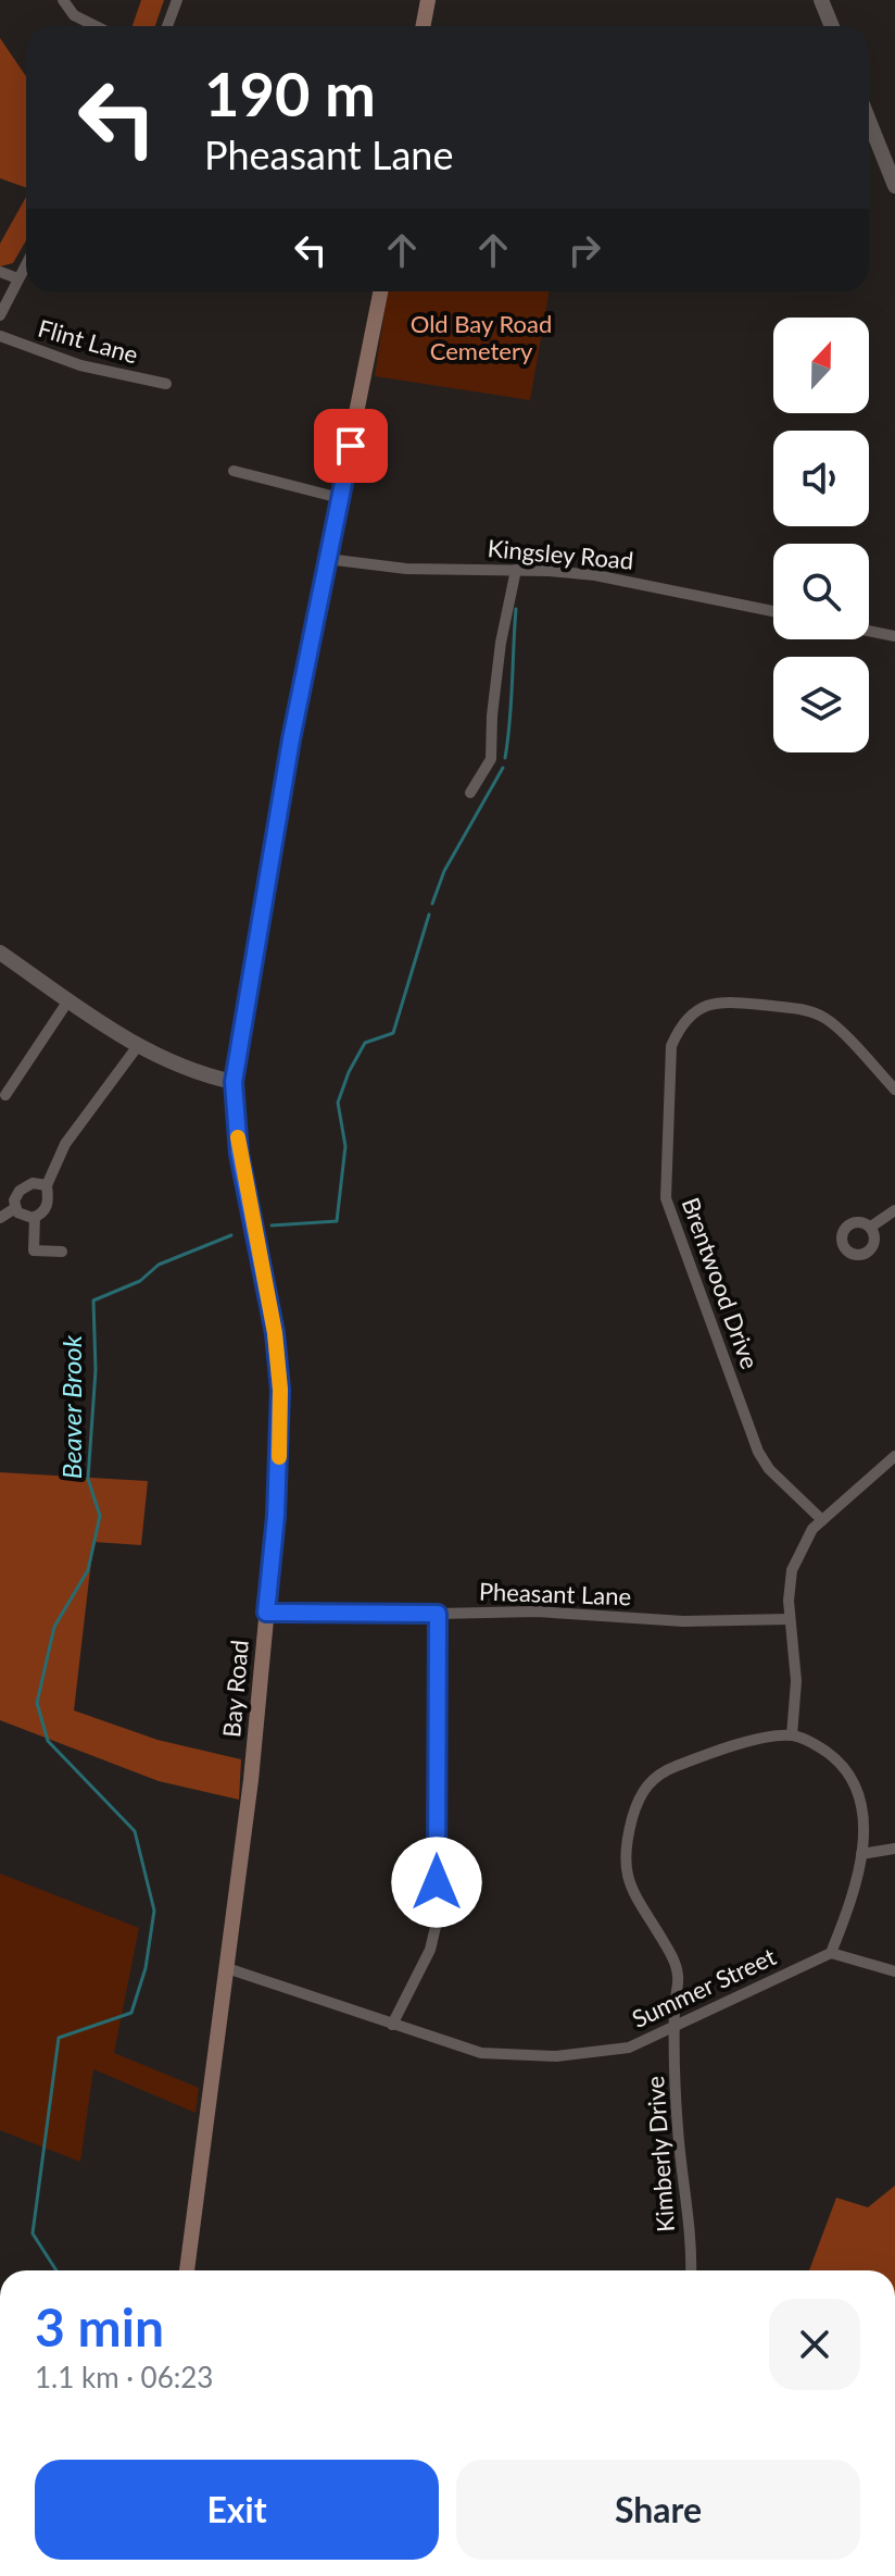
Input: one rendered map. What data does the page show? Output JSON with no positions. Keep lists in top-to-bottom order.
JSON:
{
  "streets": {
    "main road": ["Bay Road"],
    "street": [
      "Flint Lane",
      "Kingsley Road",
      "Brentwood Drive",
      "Pheasant Lane",
      "Summer Street",
      "Kimberly Drive"
    ]
  },
  "crossings": [
    ["Kingsley Road", "Bay Road"],
    ["Pheasant Lane", "Bay Road"],
    ["Bay Road", "Summer Street"],
    ["Summer Street", "Kimberly Drive"]
  ],
  "water": ["Beaver Brook"],
  "parks": ["Old Bay Road Cemetery"],
  "north": "top",
  "page": {
    "turn": ["190 m", "Pheasant Lane"],
    "heading": ["3 min", "1.1 km · 06:23"],
    "buttons": ["Exit", "Share"]
  }
}
